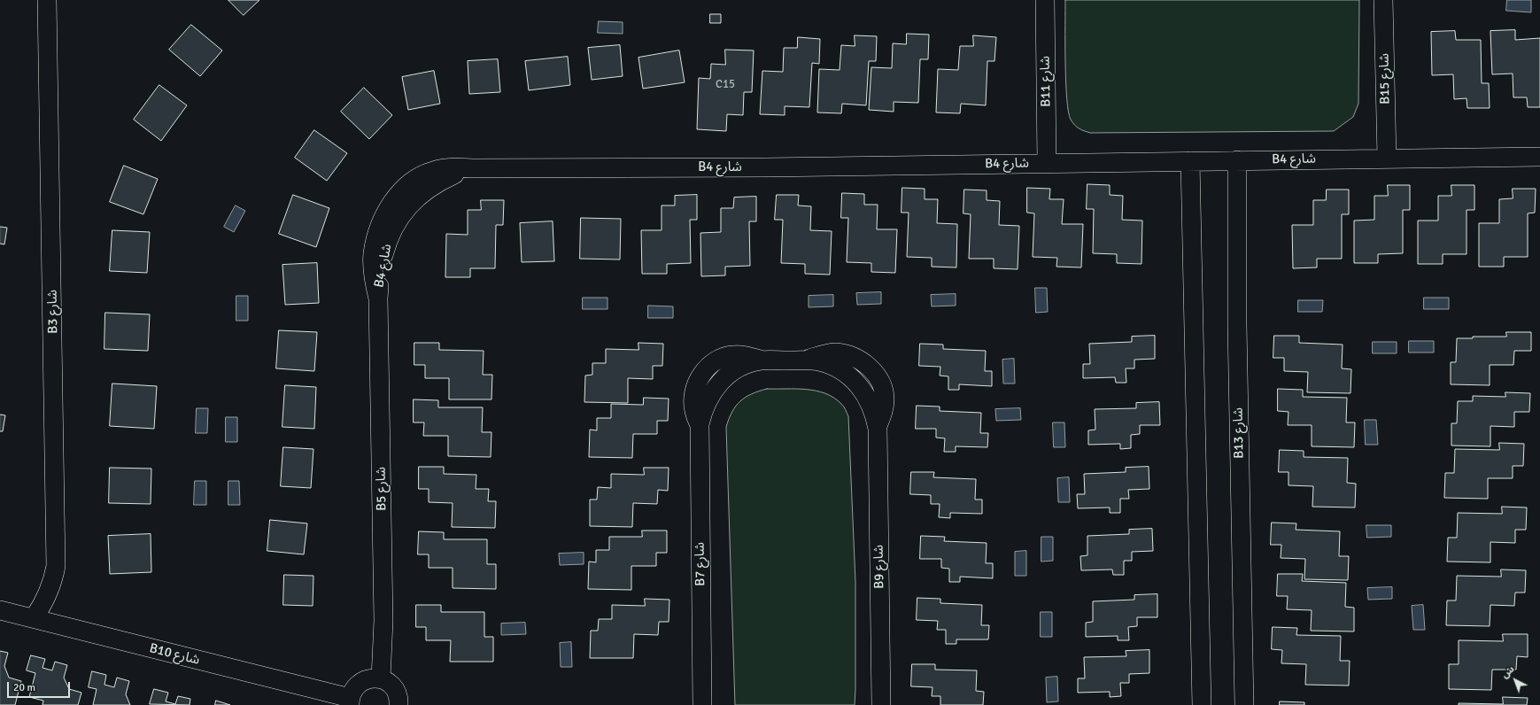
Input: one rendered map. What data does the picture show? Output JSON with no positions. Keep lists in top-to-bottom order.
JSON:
{
  "streets": {
    "street": [
      "B15 شارع",
      "B11 شارع",
      "B4 شارع",
      "B3 شارع",
      "B13 شارع",
      "B5 شارع",
      "B7 شارع",
      "B9 شارع",
      "B10 شارع"
    ]
  },
  "crossings": [
    ["B15 شارع", "B4 شارع"],
    ["B11 شارع", "B4 شارع"],
    ["B4 شارع", "B13 شارع"],
    ["B4 شارع", "B5 شارع"],
    ["B3 شارع", "B10 شارع"],
    ["B7 شارع", "B9 شارع"]
  ],
  "house_numbers": ["C15"],
  "scale_bar": "20 m",
  "north": "top left"
}
